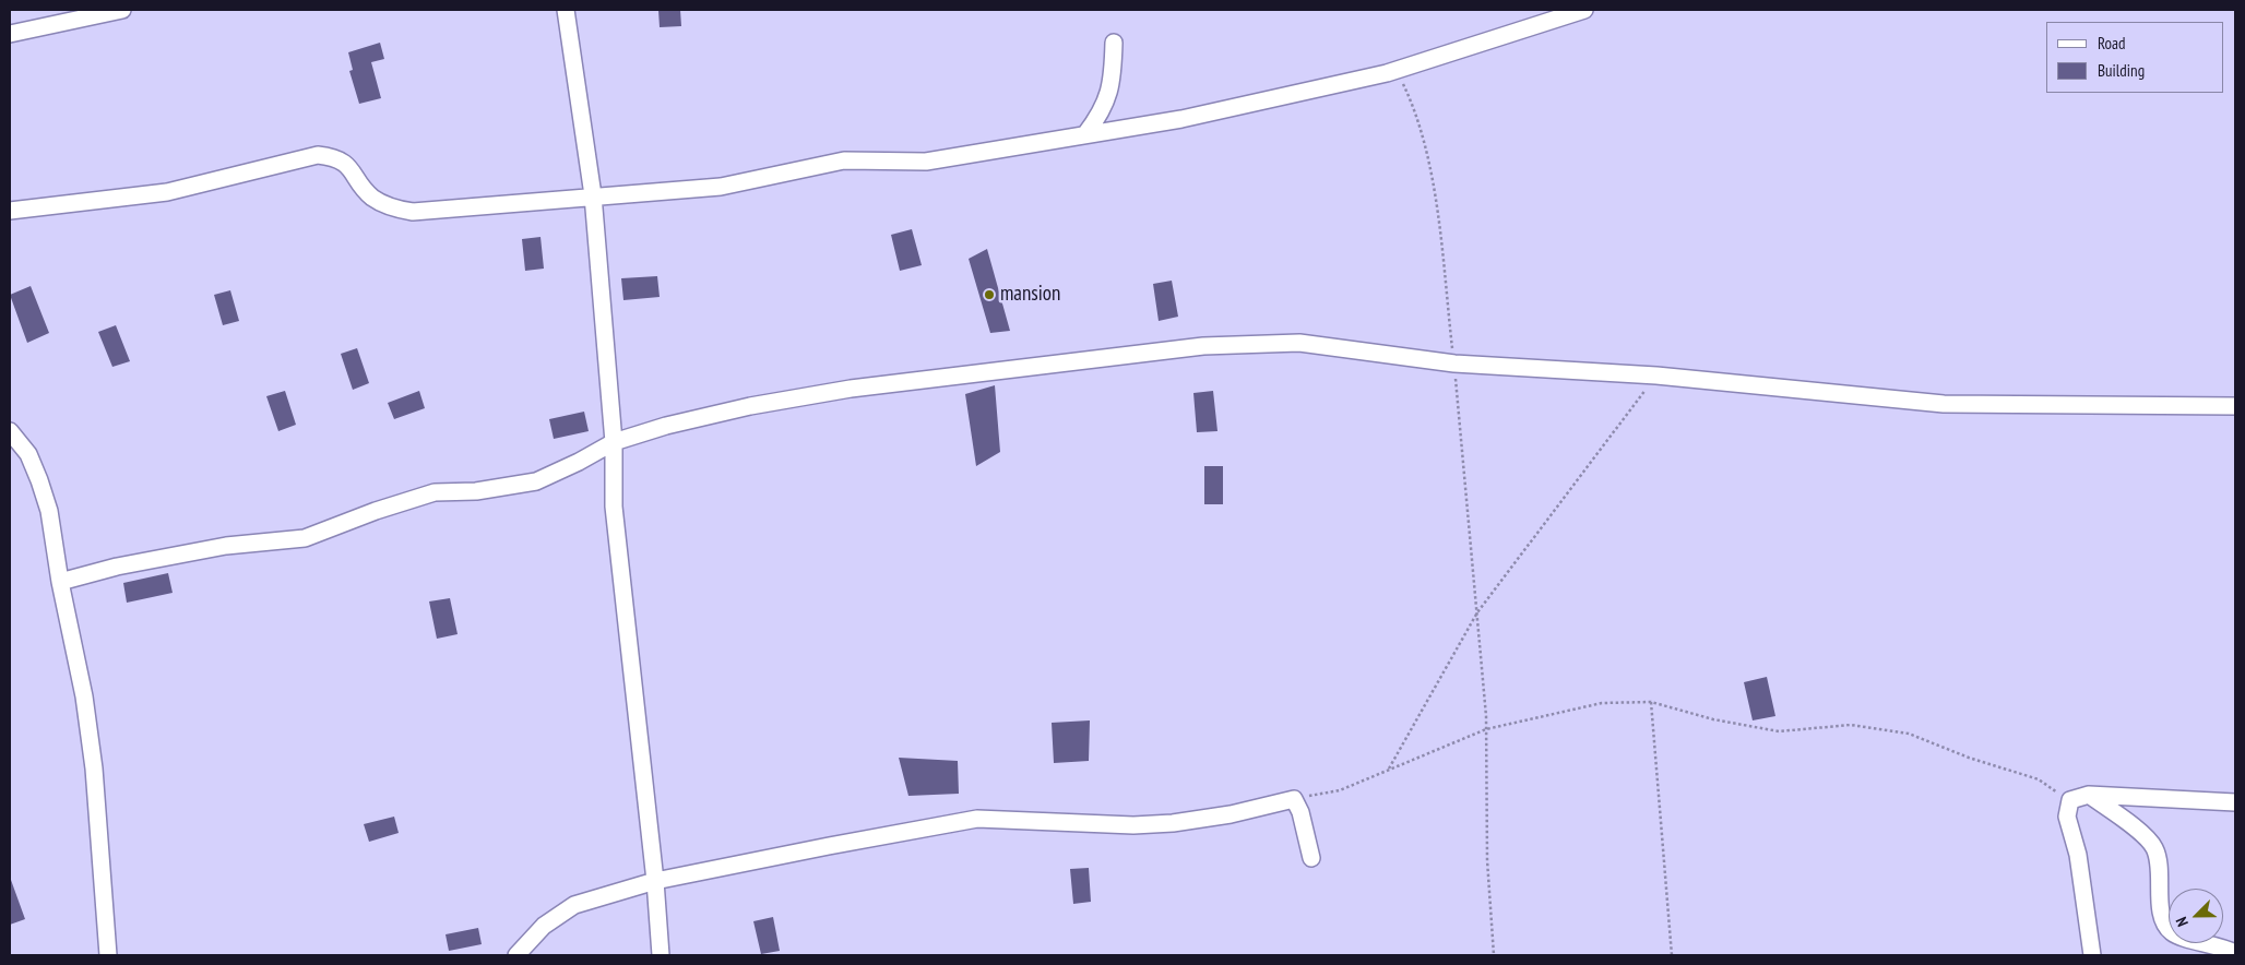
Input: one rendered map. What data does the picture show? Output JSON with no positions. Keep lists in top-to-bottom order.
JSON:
{
  "places": ["mansion"],
  "legend": ["Road", "Building"],
  "north": "bottom left"
}
